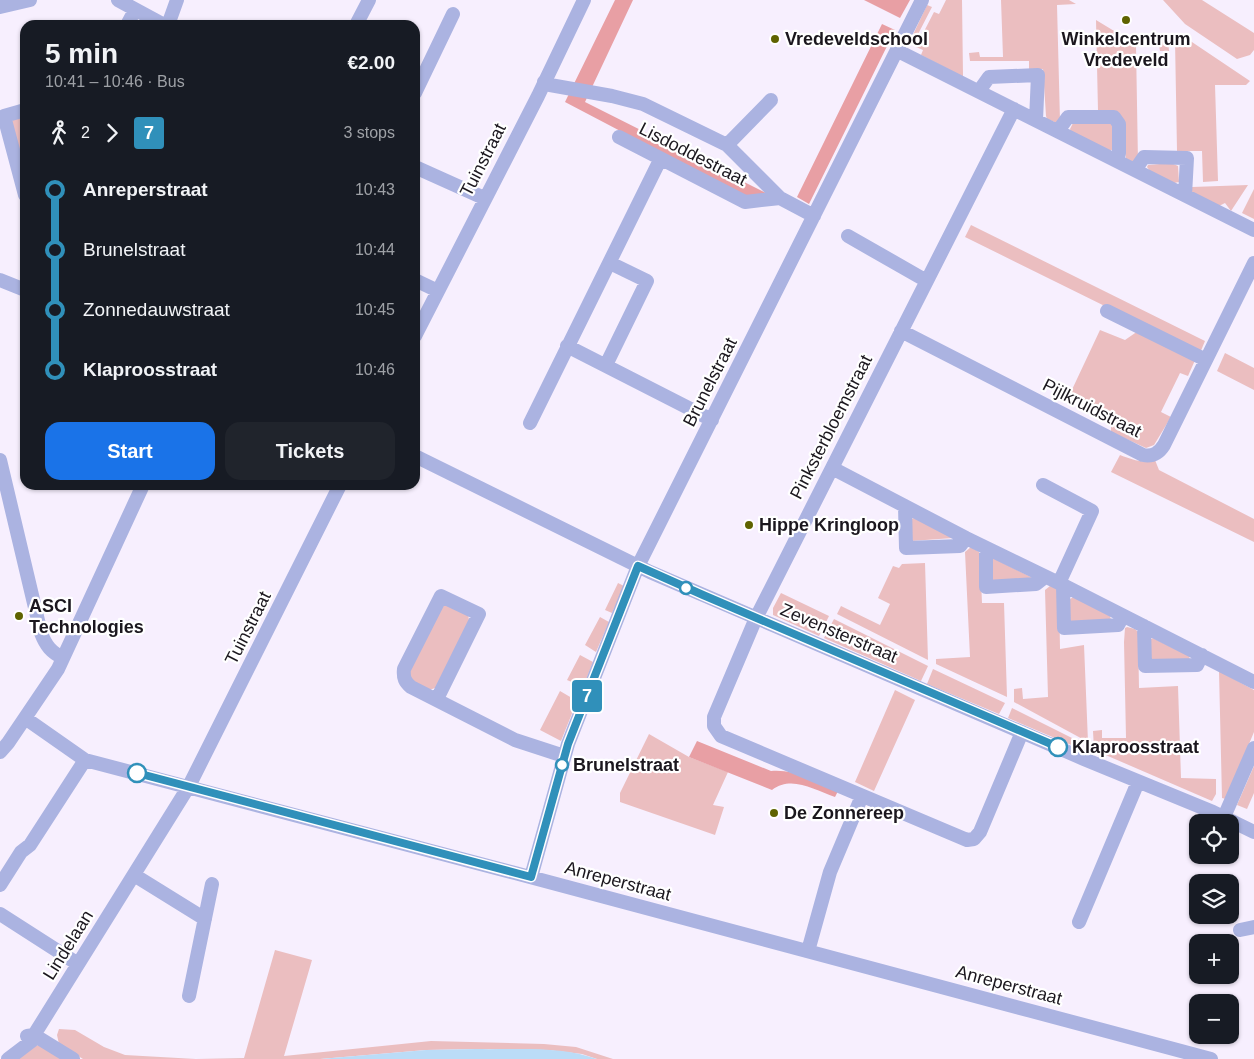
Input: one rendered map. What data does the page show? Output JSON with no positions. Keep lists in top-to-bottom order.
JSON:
{
  "streets": {
    "street": [
      "Lisdoddestraat",
      "Tuinstraat",
      "Brunelstraat",
      "Pijlkruidstraat",
      "Pinksterbloemstraat",
      "Zevensterstraat",
      "Anreperstraat",
      "Lindelaan"
    ]
  },
  "crossings": [
    ["Lisdoddestraat", "Tuinstraat"],
    ["Lisdoddestraat", "Brunelstraat"],
    ["Tuinstraat", "Anreperstraat"],
    ["Tuinstraat", "Lindelaan"],
    ["Brunelstraat", "Zevensterstraat"],
    ["Brunelstraat", "Anreperstraat"],
    ["Pijlkruidstraat", "Pinksterbloemstraat"],
    ["Pinksterbloemstraat", "Zevensterstraat"],
    ["Anreperstraat", "Lindelaan"]
  ],
  "places": [
    "Winkelcentrum Vredeveld",
    "Vredeveldschool",
    "Hippe Kringloop",
    "ASCI Technologies",
    "Klaproosstraat",
    "Brunelstraat",
    "De Zonnereep"
  ],
  "lines": ["bus line 7"],
  "page": {
    "on_map": "7",
    "heading": ["5 min", "10:41 – 10:46 · Bus", "€2.00"],
    "legs": ["2", "7", "3 stops"],
    "list": [
      {
        "name": "Anreperstraat",
        "value": "10:43"
      },
      {
        "name": "Brunelstraat",
        "value": "10:44"
      },
      {
        "name": "Zonnedauwstraat",
        "value": "10:45"
      },
      {
        "name": "Klaproosstraat",
        "value": "10:46"
      }
    ],
    "buttons": ["Start", "Tickets"],
    "map_buttons": ["+", "−"]
  }
}
